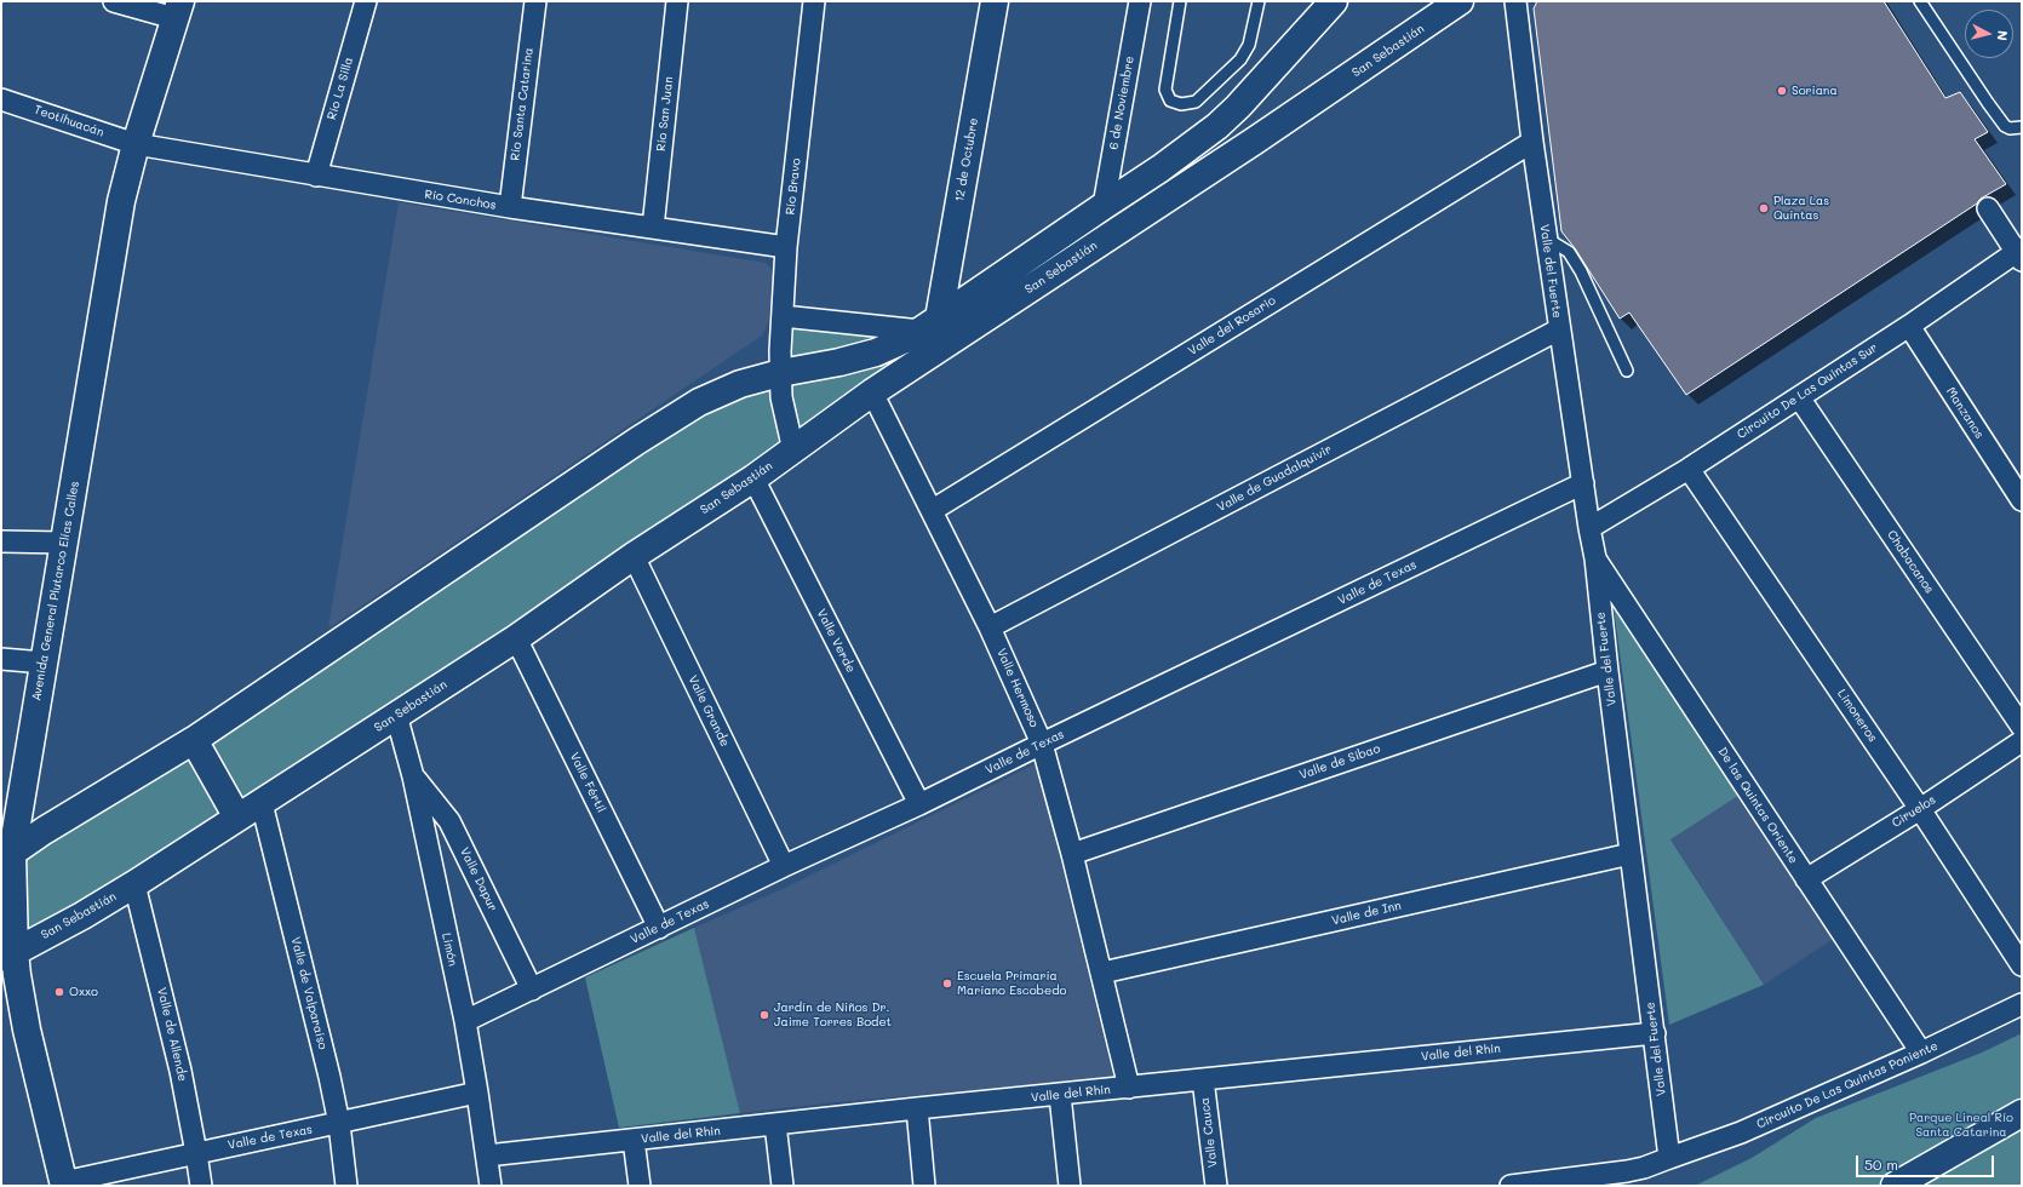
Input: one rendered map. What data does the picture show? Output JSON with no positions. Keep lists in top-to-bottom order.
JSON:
{
  "streets": {
    "main road": ["San Sebastián", "12 de Octubre", "Avenida General Plutarco Elías Calles"],
    "street": [
      "Río La Silla",
      "6 de Noviembre",
      "Río Santa Catarina",
      "Río San Juan",
      "Teotihuacán",
      "Río Bravo",
      "Río Conchos",
      "Valle del Fuerte",
      "Valle del Rosario",
      "Circuito De Las Quintas Sur",
      "Manzanos",
      "Valle de Guadalquivir",
      "Chabacanos",
      "Valle de Texas",
      "Valle Verde",
      "Valle Hermoso",
      "Valle Grande",
      "Limoneros",
      "Valle de Sibao",
      "Valle Fértil",
      "De las Quintas Oriente",
      "Ciruelos",
      "Valle Dapur",
      "Valle de Inn",
      "Limón",
      "Valle de Valparaíso",
      "Valle de Allende",
      "Valle del Rhin",
      "Circuito De Las Quintas Poniente",
      "Valle Cauca"
    ]
  },
  "crossings": [
    ["San Sebastián", "Río Bravo"],
    ["San Sebastián", "Avenida General Plutarco Elías Calles"],
    ["San Sebastián", "Valle Verde"],
    ["San Sebastián", "Valle Hermoso"],
    ["San Sebastián", "Valle Grande"],
    ["San Sebastián", "Valle Fértil"],
    ["San Sebastián", "Limón"],
    ["San Sebastián", "Valle de Valparaíso"],
    ["San Sebastián", "Valle de Allende"],
    ["Río La Silla", "Río Conchos"],
    ["Río Santa Catarina", "Río Conchos"],
    ["Río San Juan", "Río Conchos"],
    ["Teotihuacán", "Río Conchos"],
    ["Teotihuacán", "Avenida General Plutarco Elías Calles"],
    ["Río Bravo", "Río Conchos"],
    ["Río Conchos", "Avenida General Plutarco Elías Calles"],
    ["Valle del Fuerte", "Valle del Rosario"],
    ["Valle del Fuerte", "Circuito De Las Quintas Sur"],
    ["Valle del Fuerte", "Valle de Guadalquivir"],
    ["Valle del Fuerte", "Valle de Texas"],
    ["Valle del Fuerte", "Valle de Sibao"],
    ["Valle del Fuerte", "De las Quintas Oriente"],
    ["Valle del Fuerte", "Valle de Inn"],
    ["Valle del Fuerte", "Valle del Rhin"],
    ["Valle del Fuerte", "Circuito De Las Quintas Poniente"],
    ["Valle del Rosario", "Valle Hermoso"],
    ["Circuito De Las Quintas Sur", "Manzanos"],
    ["Circuito De Las Quintas Sur", "Chabacanos"],
    ["Circuito De Las Quintas Sur", "Limoneros"],
    ["Valle de Guadalquivir", "Valle Hermoso"],
    ["Valle de Texas", "Avenida General Plutarco Elías Calles"],
    ["Valle de Texas", "Valle Verde"],
    ["Valle de Texas", "Valle Hermoso"],
    ["Valle de Texas", "Valle Grande"],
    ["Valle de Texas", "Valle Fértil"],
    ["Valle de Texas", "Valle Dapur"],
    ["Valle de Texas", "Limón"],
    ["Valle de Texas", "Valle de Valparaíso"],
    ["Valle de Texas", "Valle de Allende"],
    ["Valle Hermoso", "Valle de Sibao"],
    ["Valle Hermoso", "Valle de Inn"],
    ["Valle Hermoso", "Valle del Rhin"],
    ["Limoneros", "Ciruelos"],
    ["De las Quintas Oriente", "Ciruelos"],
    ["De las Quintas Oriente", "Circuito De Las Quintas Poniente"],
    ["Valle Dapur", "Limón"],
    ["Limón", "Valle del Rhin"],
    ["Valle del Rhin", "Valle Cauca"]
  ],
  "parks": ["Parque Lineal Río Santa Catarina"],
  "places": [
    "Soriana",
    "Plaza Las Quintas",
    "Escuela Primaria Mariano Escobedo",
    "Oxxo",
    "Jardín de Niños Dr. Jaime Torres Bodet"
  ],
  "scale_bar": "50 m",
  "north": "right"
}
